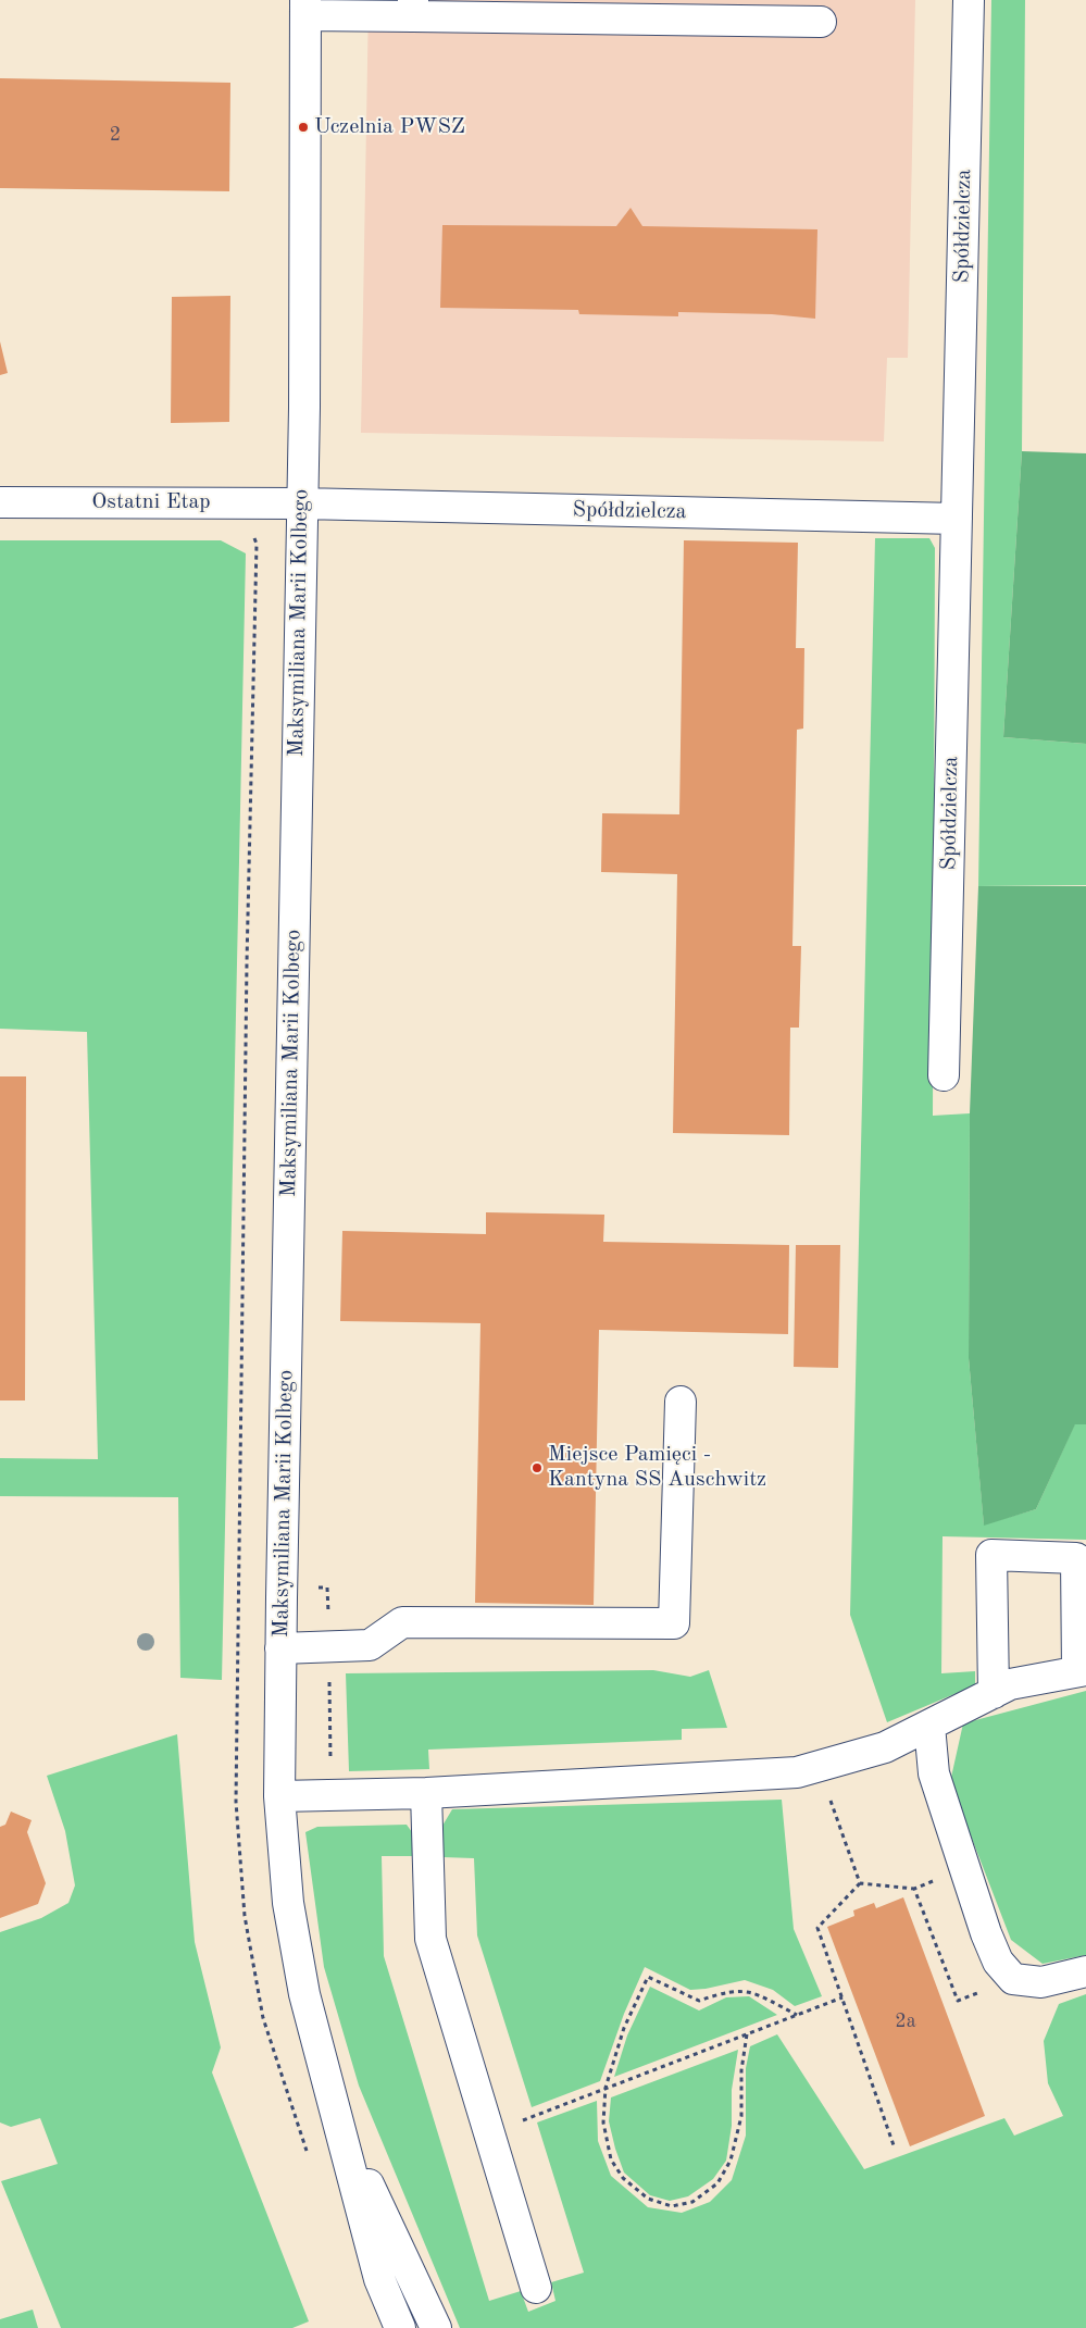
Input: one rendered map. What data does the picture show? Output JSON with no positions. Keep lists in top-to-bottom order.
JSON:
{
  "streets": {
    "street": ["Spółdzielcza", "Ostatni Etap", "Maksymiliana Marii Kolbego"]
  },
  "crossings": [
    ["Spółdzielcza", "Ostatni Etap"],
    ["Spółdzielcza", "Maksymiliana Marii Kolbego"],
    ["Ostatni Etap", "Maksymiliana Marii Kolbego"]
  ],
  "places": ["Uczelnia PWSZ", "Miejsce Pamięci - Kantyna SS Auschwitz"],
  "house_numbers": ["2", "2a"]
}
